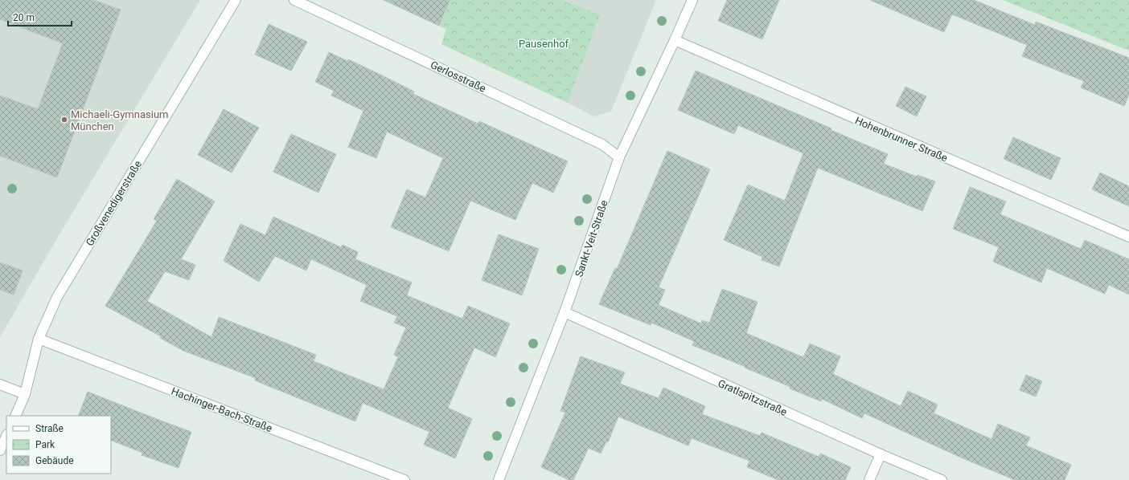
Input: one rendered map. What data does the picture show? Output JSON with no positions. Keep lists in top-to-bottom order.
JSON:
{
  "streets": {
    "street": [
      "Gerlosstraße",
      "Hohenbrunner Straße",
      "Großvenedigerstraße",
      "Sankt-Veit-Straße",
      "Gratlspitzstraße",
      "Hachinger-Bach-Straße"
    ]
  },
  "crossings": [
    ["Gerlosstraße", "Sankt-Veit-Straße"],
    ["Hohenbrunner Straße", "Sankt-Veit-Straße"],
    ["Großvenedigerstraße", "Hachinger-Bach-Straße"],
    ["Sankt-Veit-Straße", "Gratlspitzstraße"]
  ],
  "parks": ["Pausenhof"],
  "places": ["Michaeli-Gymnasium München"],
  "legend": ["Straße", "Park", "Gebäude"],
  "scale_bar": "20 m"
}
